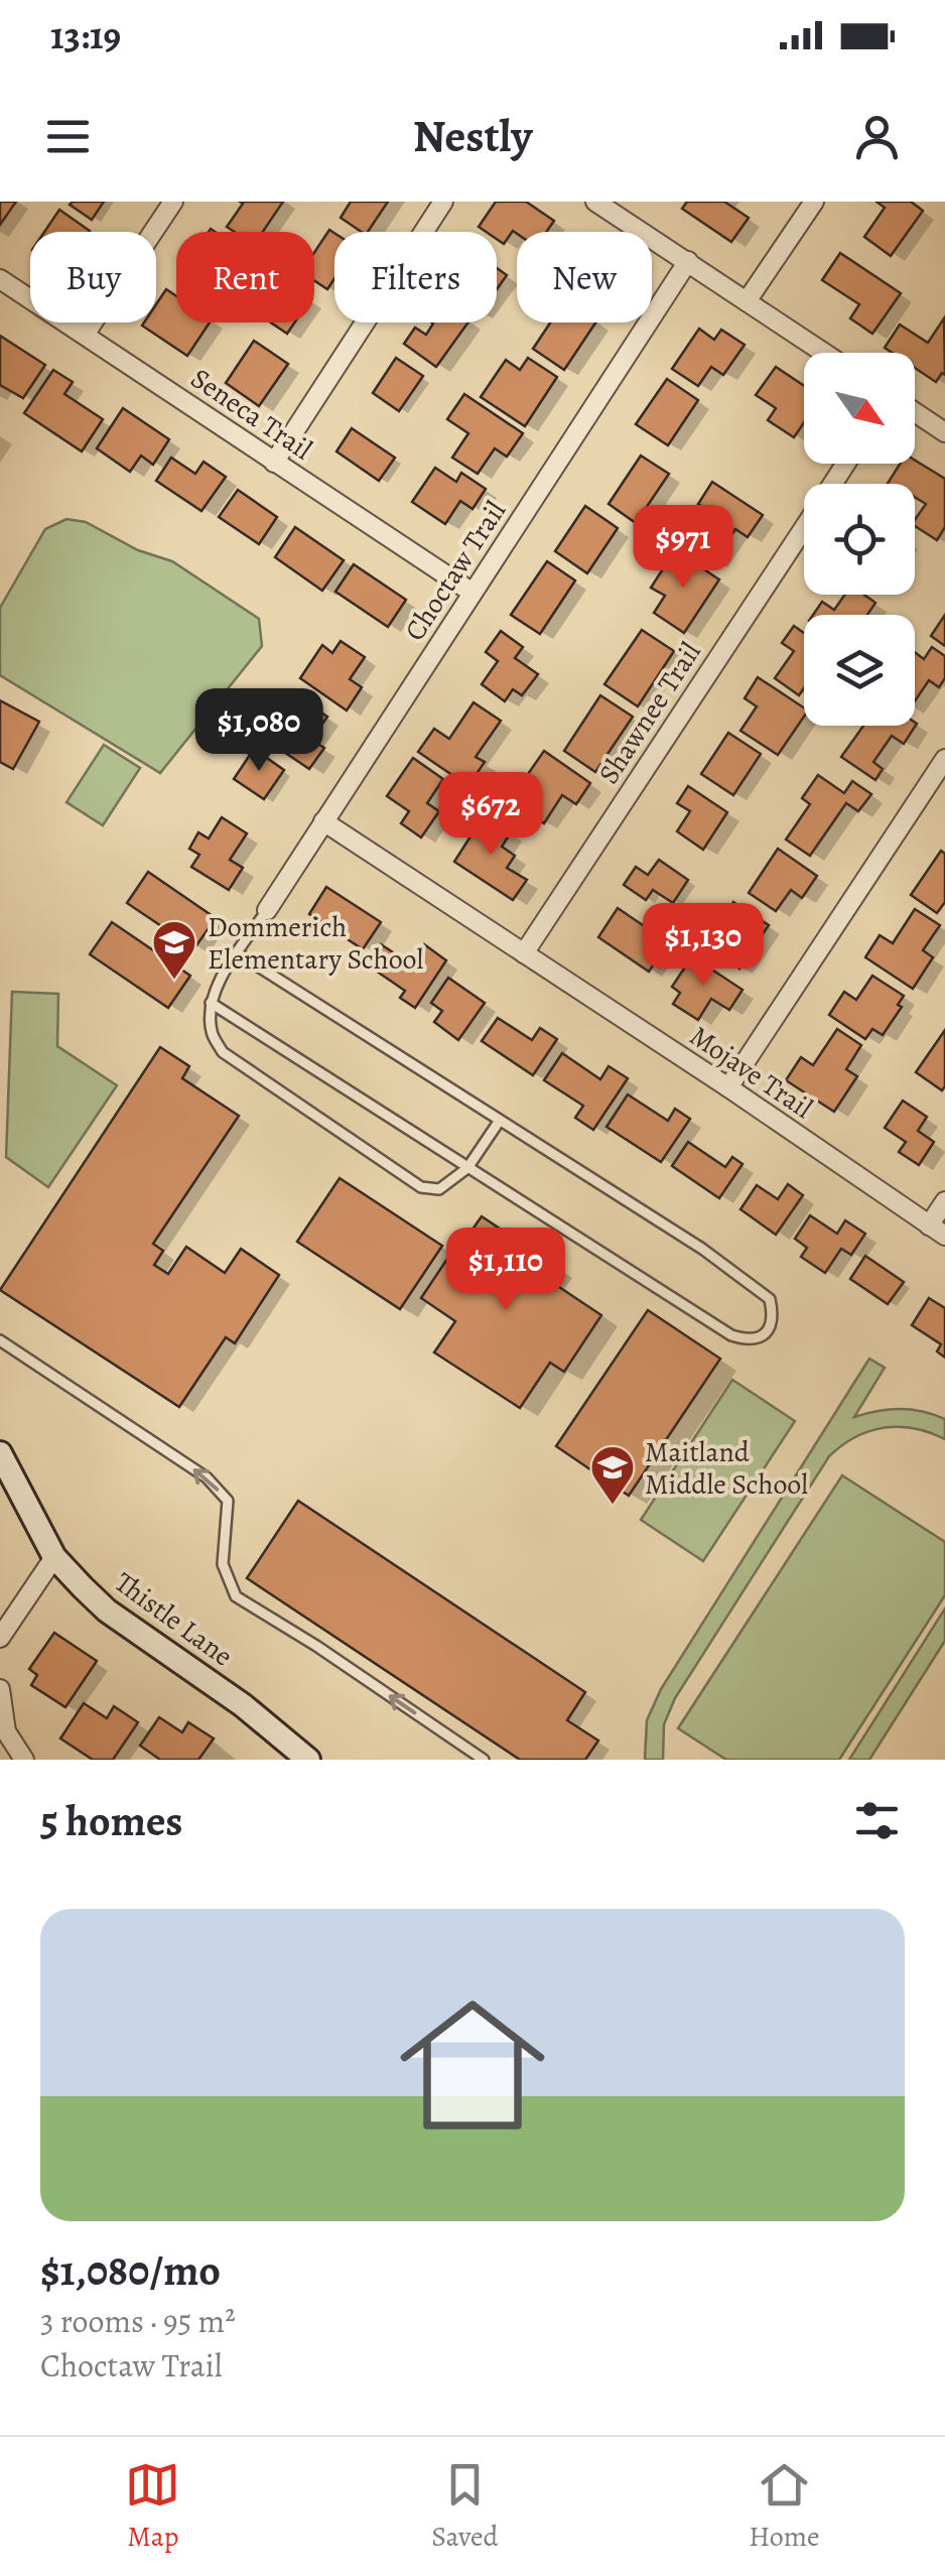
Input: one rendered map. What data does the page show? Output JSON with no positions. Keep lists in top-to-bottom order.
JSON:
{
  "streets": {
    "street": [
      "Seneca Trail",
      "Choctaw Trail",
      "Shawnee Trail",
      "Mojave Trail",
      "Thistle Lane"
    ]
  },
  "crossings": [
    ["Seneca Trail", "Choctaw Trail"],
    ["Choctaw Trail", "Mojave Trail"],
    ["Shawnee Trail", "Mojave Trail"]
  ],
  "places": {
    "school or university": ["Dommerich Elementary School", "Maitland Middle School"]
  },
  "north": "bottom right",
  "page": {
    "status": "13:19",
    "header": "Nestly",
    "chip": [
      "Buy",
      "Rent",
      "Filters",
      "New"
    ],
    "price": [
      "$971",
      "$1,080",
      "$672",
      "$1,130",
      "$1,110"
    ],
    "heading": "5 homes",
    "list": [
      {
        "name": "$1,080/mo",
        "note": "3 rooms · 95 m² · Choctaw Trail"
      }
    ],
    "tabs": ["Map", "Saved", "Home"]
  }
}
